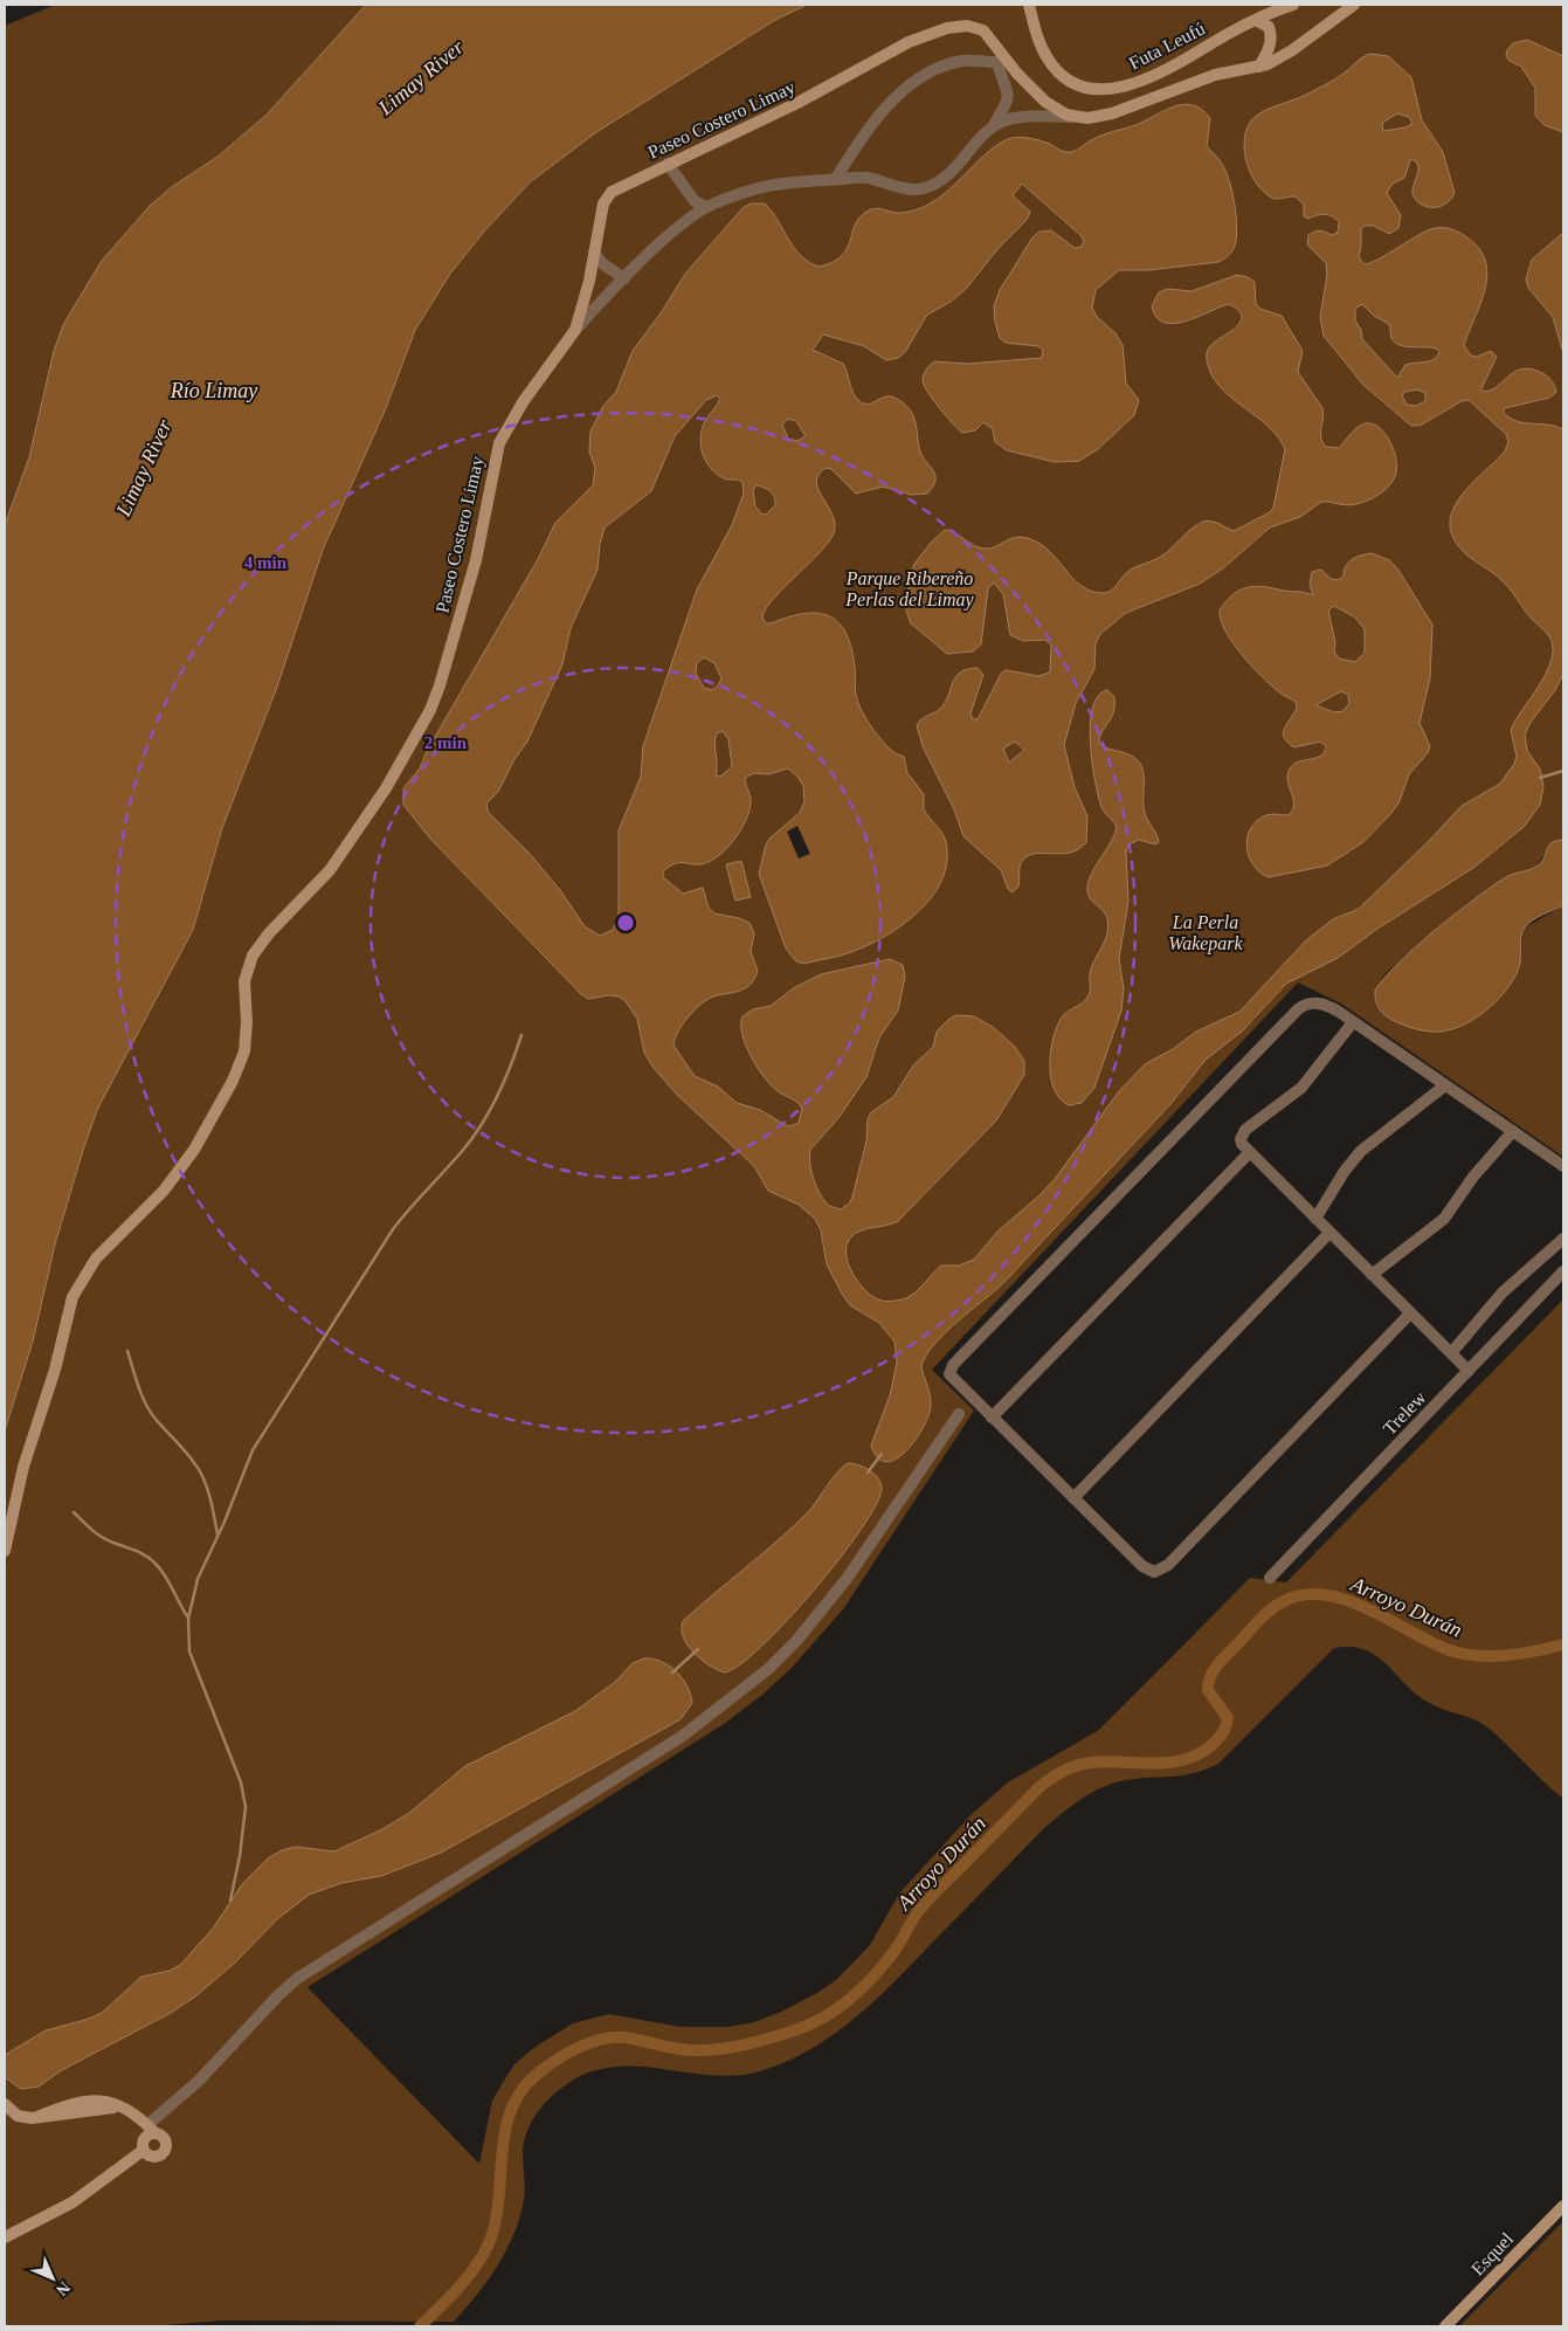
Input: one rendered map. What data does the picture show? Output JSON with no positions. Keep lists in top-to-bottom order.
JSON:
{
  "streets": {
    "street": [
      "Futa Leufú",
      "Paseo Costero Limay",
      "Trelew",
      "Esquel"
    ]
  },
  "water": ["Limay River", "Río Limay", "Arroyo Durán"],
  "parks": ["Parque Ribereño Perlas del Limay", "La Perla Wakepark"],
  "north": "bottom right",
  "rings": ["4 min", "2 min"]
}
